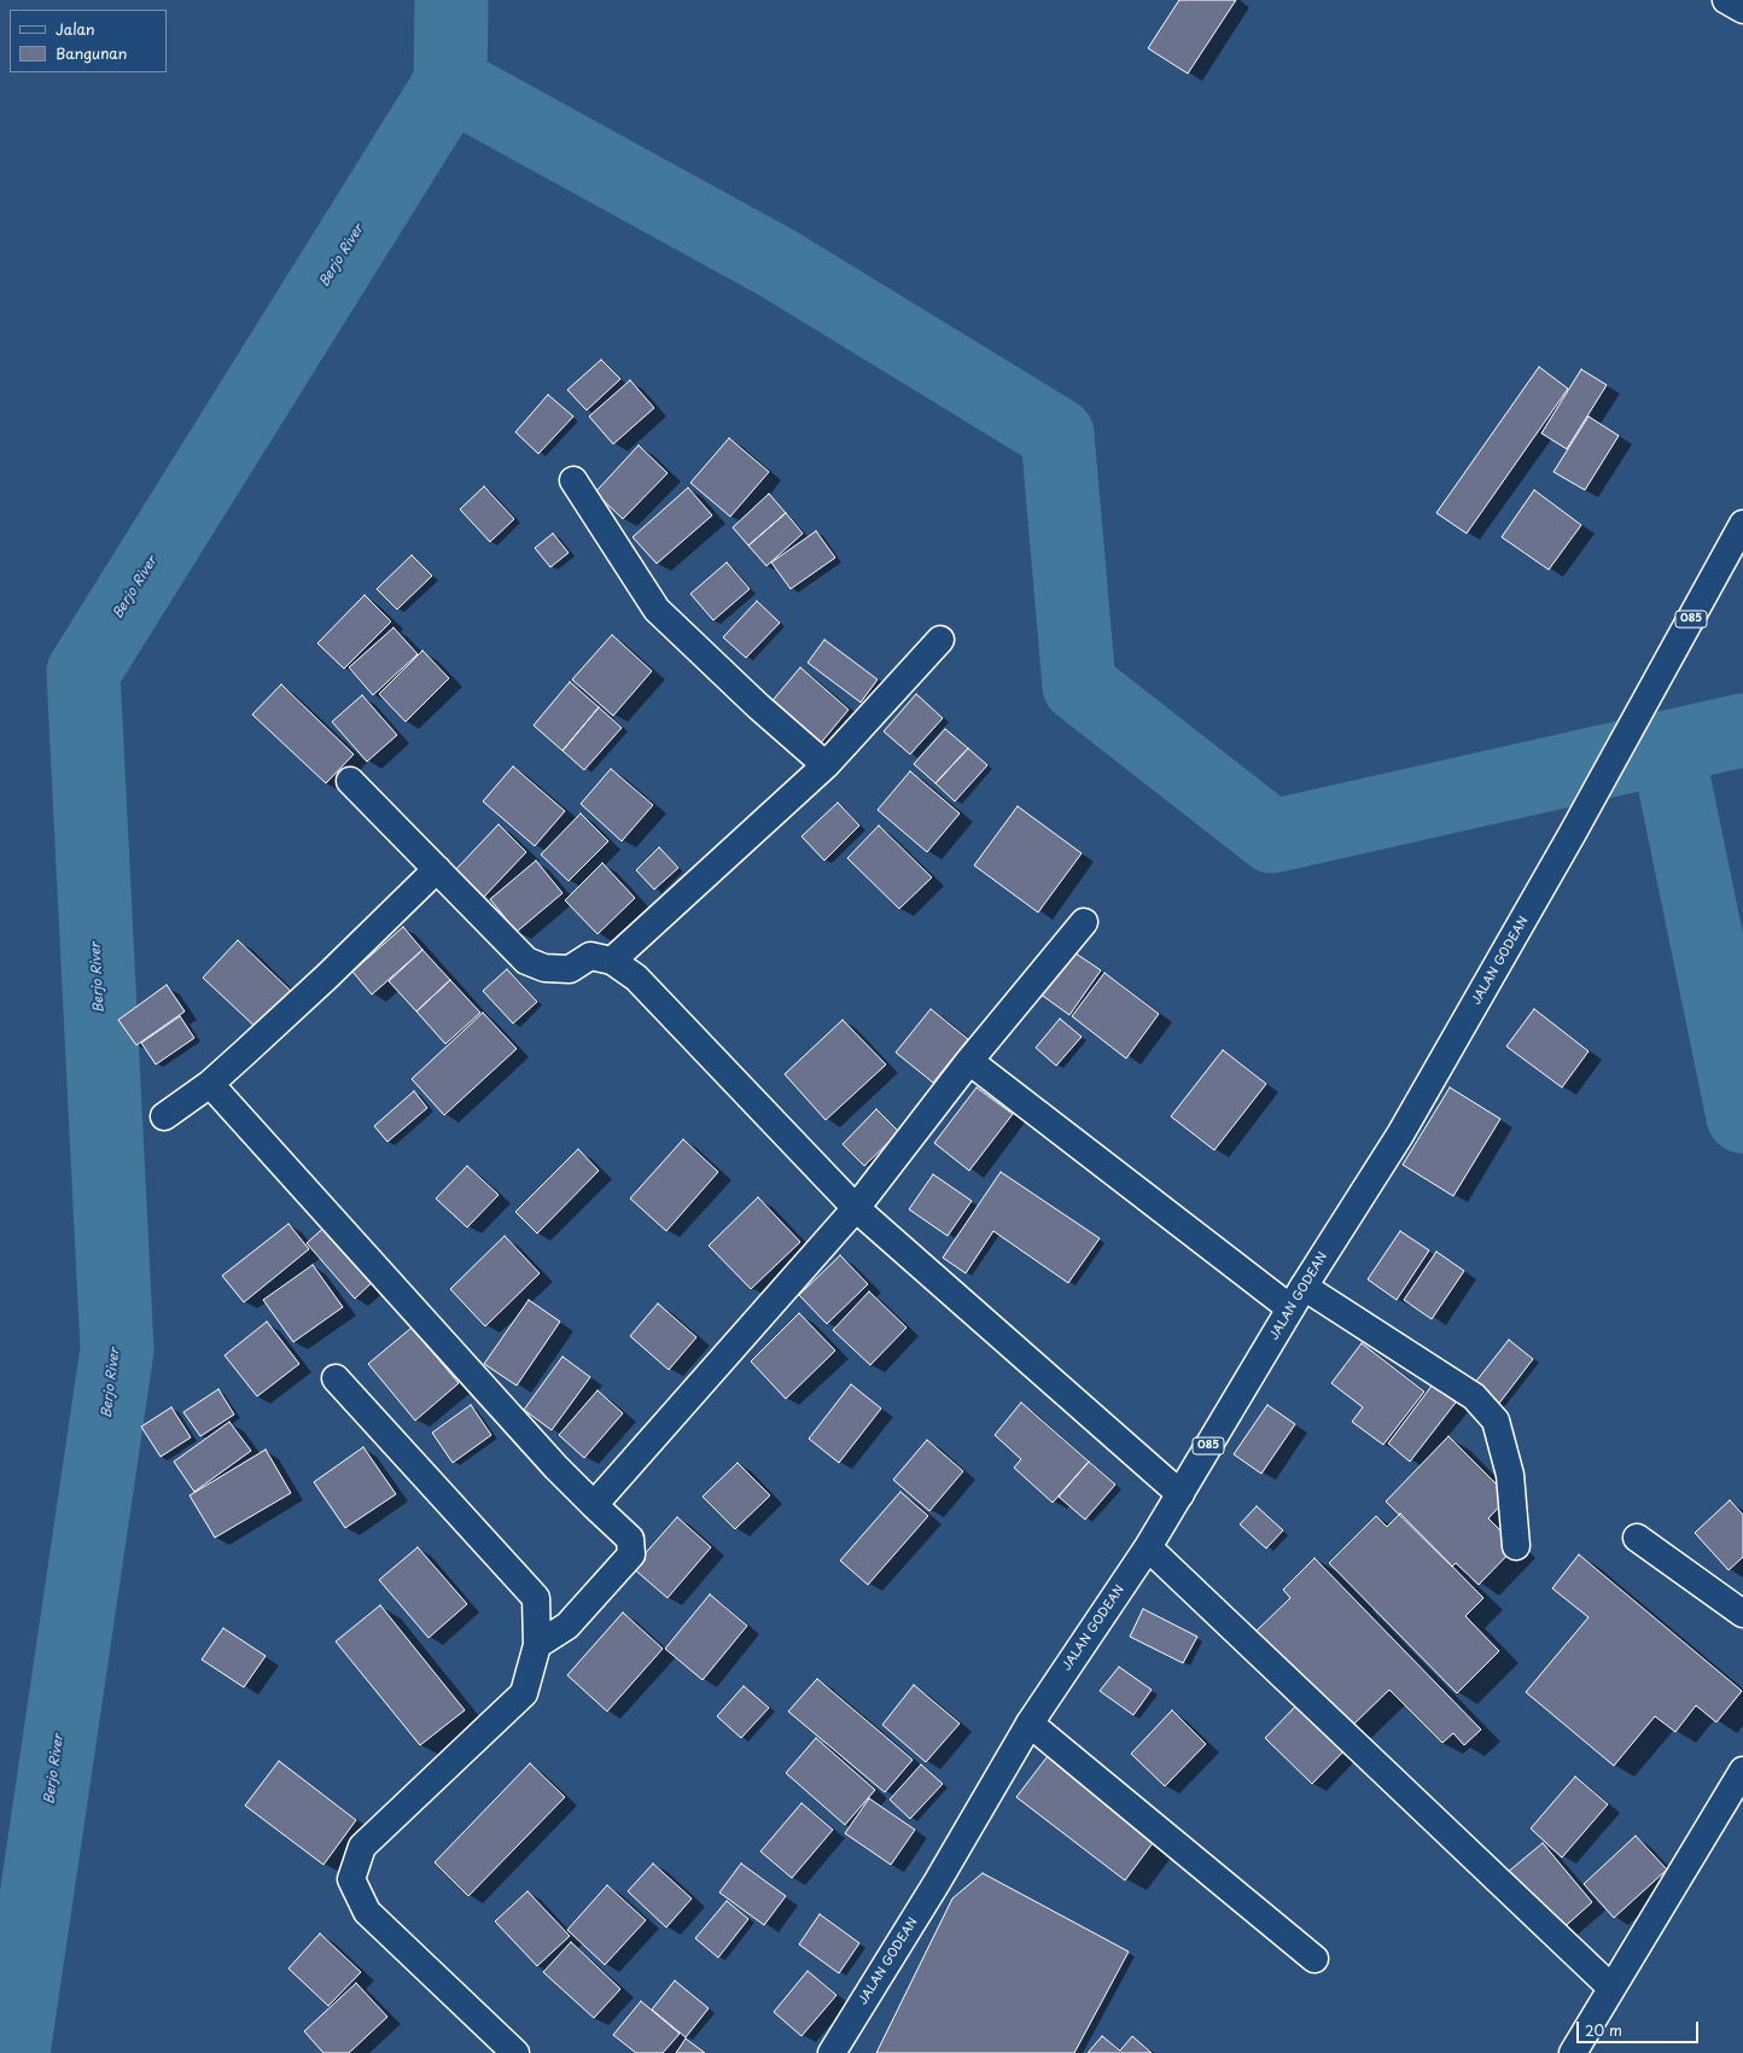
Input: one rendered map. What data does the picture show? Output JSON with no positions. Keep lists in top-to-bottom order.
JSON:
{
  "streets": {
    "street": ["085", "JALAN GODEAN"]
  },
  "water": ["Berjo River"],
  "legend": ["Jalan", "Bangunan"],
  "scale_bar": "20 m"
}
